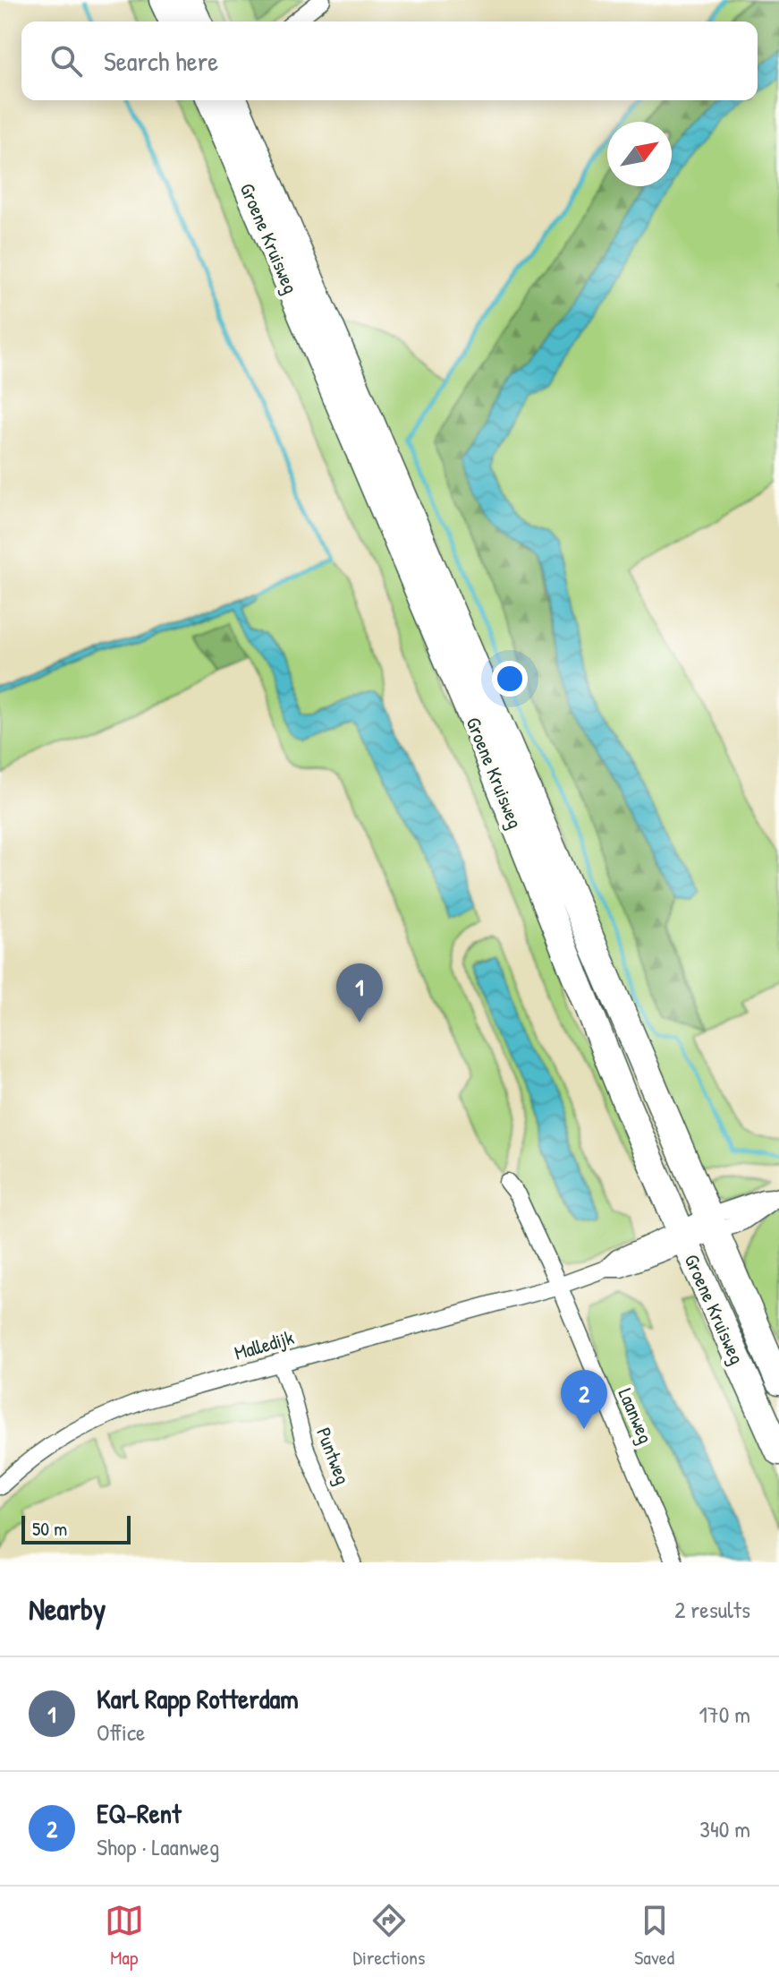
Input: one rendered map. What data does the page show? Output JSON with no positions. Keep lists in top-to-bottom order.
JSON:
{
  "streets": {
    "main road": ["Groene Kruisweg"],
    "street": ["Malledijk", "Laanweg", "Puntweg"]
  },
  "crossings": [
    ["Groene Kruisweg", "Malledijk"],
    ["Malledijk", "Laanweg"],
    ["Malledijk", "Puntweg"]
  ],
  "scale_bar": "50 m",
  "north": "top right",
  "page": {
    "search": "Search here",
    "pins": ["1", "2"],
    "scale": "50 m",
    "heading": ["Nearby", "2 results"],
    "list": [
      {
        "mark": "1",
        "name": "Karl Rapp Rotterdam",
        "note": "Office",
        "value": "170 m"
      },
      {
        "mark": "2",
        "name": "EQ-Rent",
        "note": "Shop · Laanweg",
        "value": "340 m"
      }
    ],
    "nav": ["Map", "Directions", "Saved"]
  }
}
